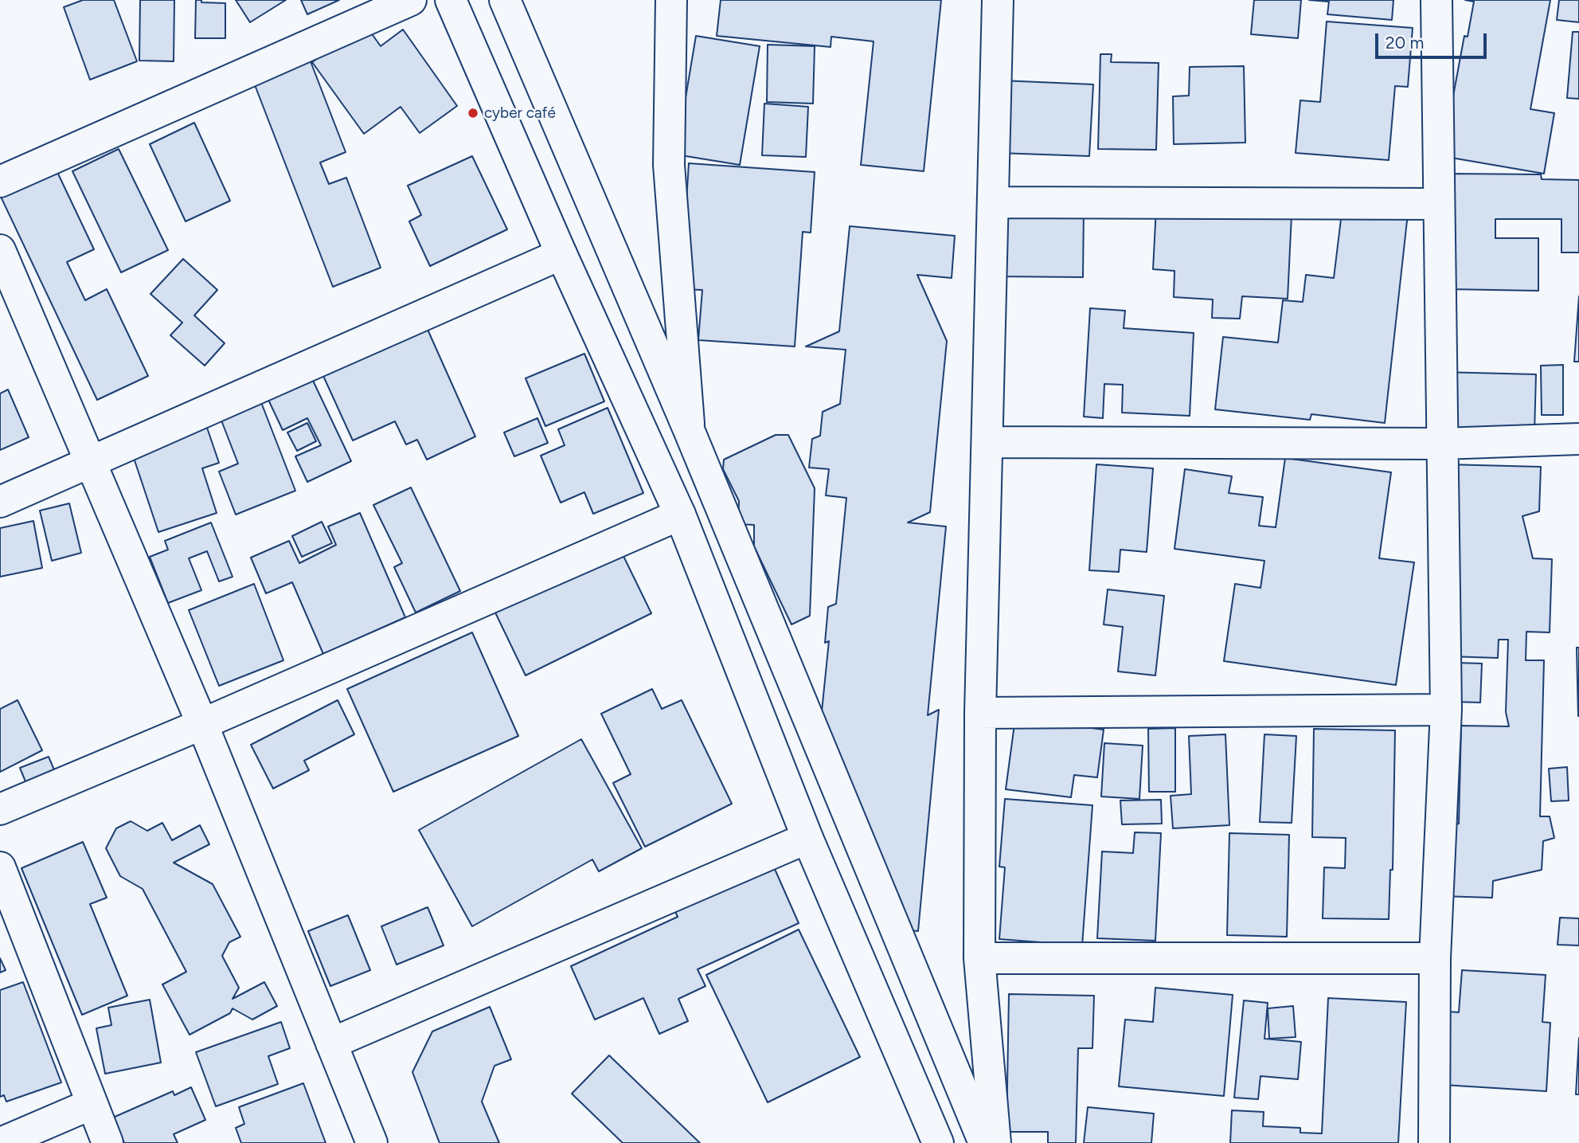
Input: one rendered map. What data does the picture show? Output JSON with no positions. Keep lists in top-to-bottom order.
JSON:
{
  "places": ["cyber café"],
  "scale_bar": "20 m"
}
